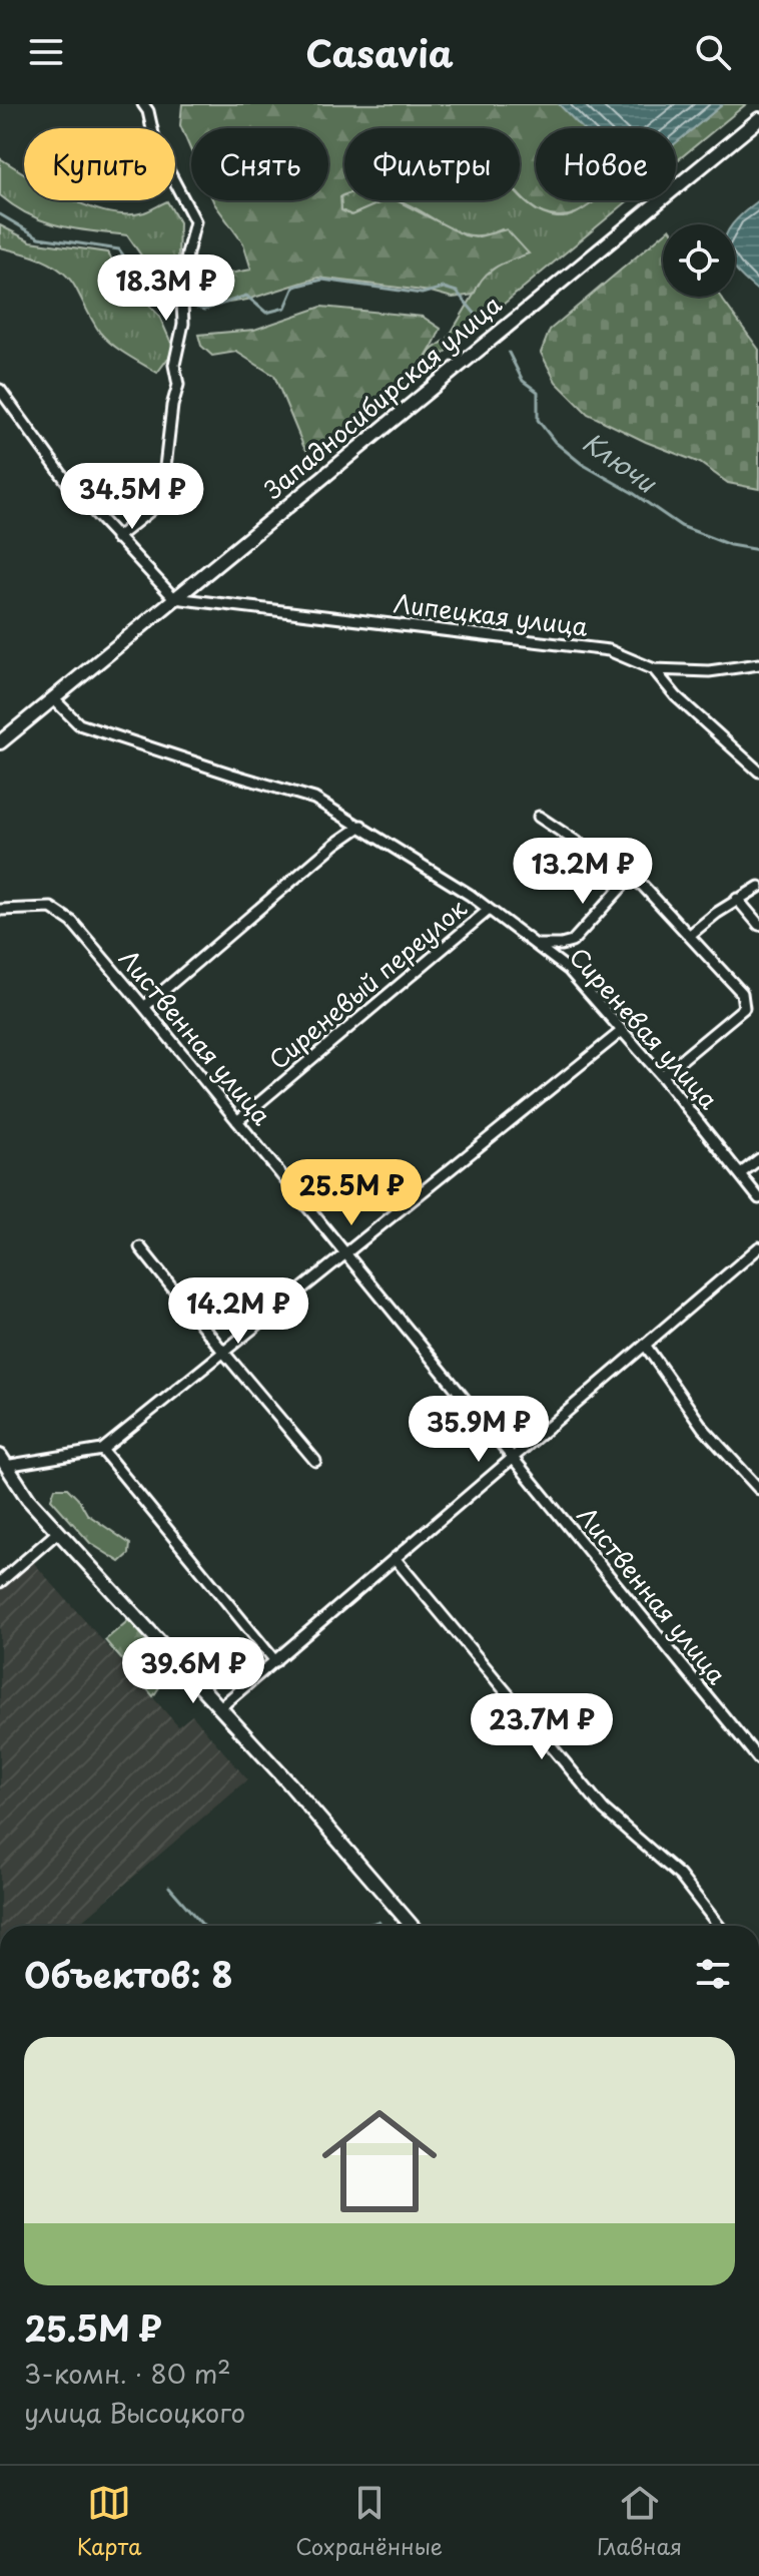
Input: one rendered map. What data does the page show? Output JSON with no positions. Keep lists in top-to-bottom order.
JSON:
{
  "streets": {
    "main road": ["Западносибирская улица"],
    "street": [
      "Липецкая улица",
      "Сиреневый переулок",
      "Сиреневая улица",
      "Лиственная улица"
    ]
  },
  "crossings": [
    ["Западносибирская улица", "Липецкая улица"],
    ["Западносибирская улица", "Сиреневая улица"],
    ["Сиреневый переулок", "Сиреневая улица"],
    ["Сиреневый переулок", "Лиственная улица"]
  ],
  "water": ["Ключи"],
  "page": {
    "header": "Casavia",
    "chip": [
      "Купить",
      "Снять",
      "Фильтры",
      "Новое"
    ],
    "price": [
      "18.3M ₽",
      "34.5M ₽",
      "13.2M ₽",
      "25.5M ₽",
      "14.2M ₽",
      "35.9M ₽",
      "39.6M ₽",
      "23.7M ₽"
    ],
    "heading": "Объектов: 8",
    "list": [
      {
        "name": "25.5M ₽",
        "note": "3-комн. · 80 m² · улица Высоцкого"
      }
    ],
    "tabs": ["Карта", "Сохранённые", "Главная"]
  }
}
